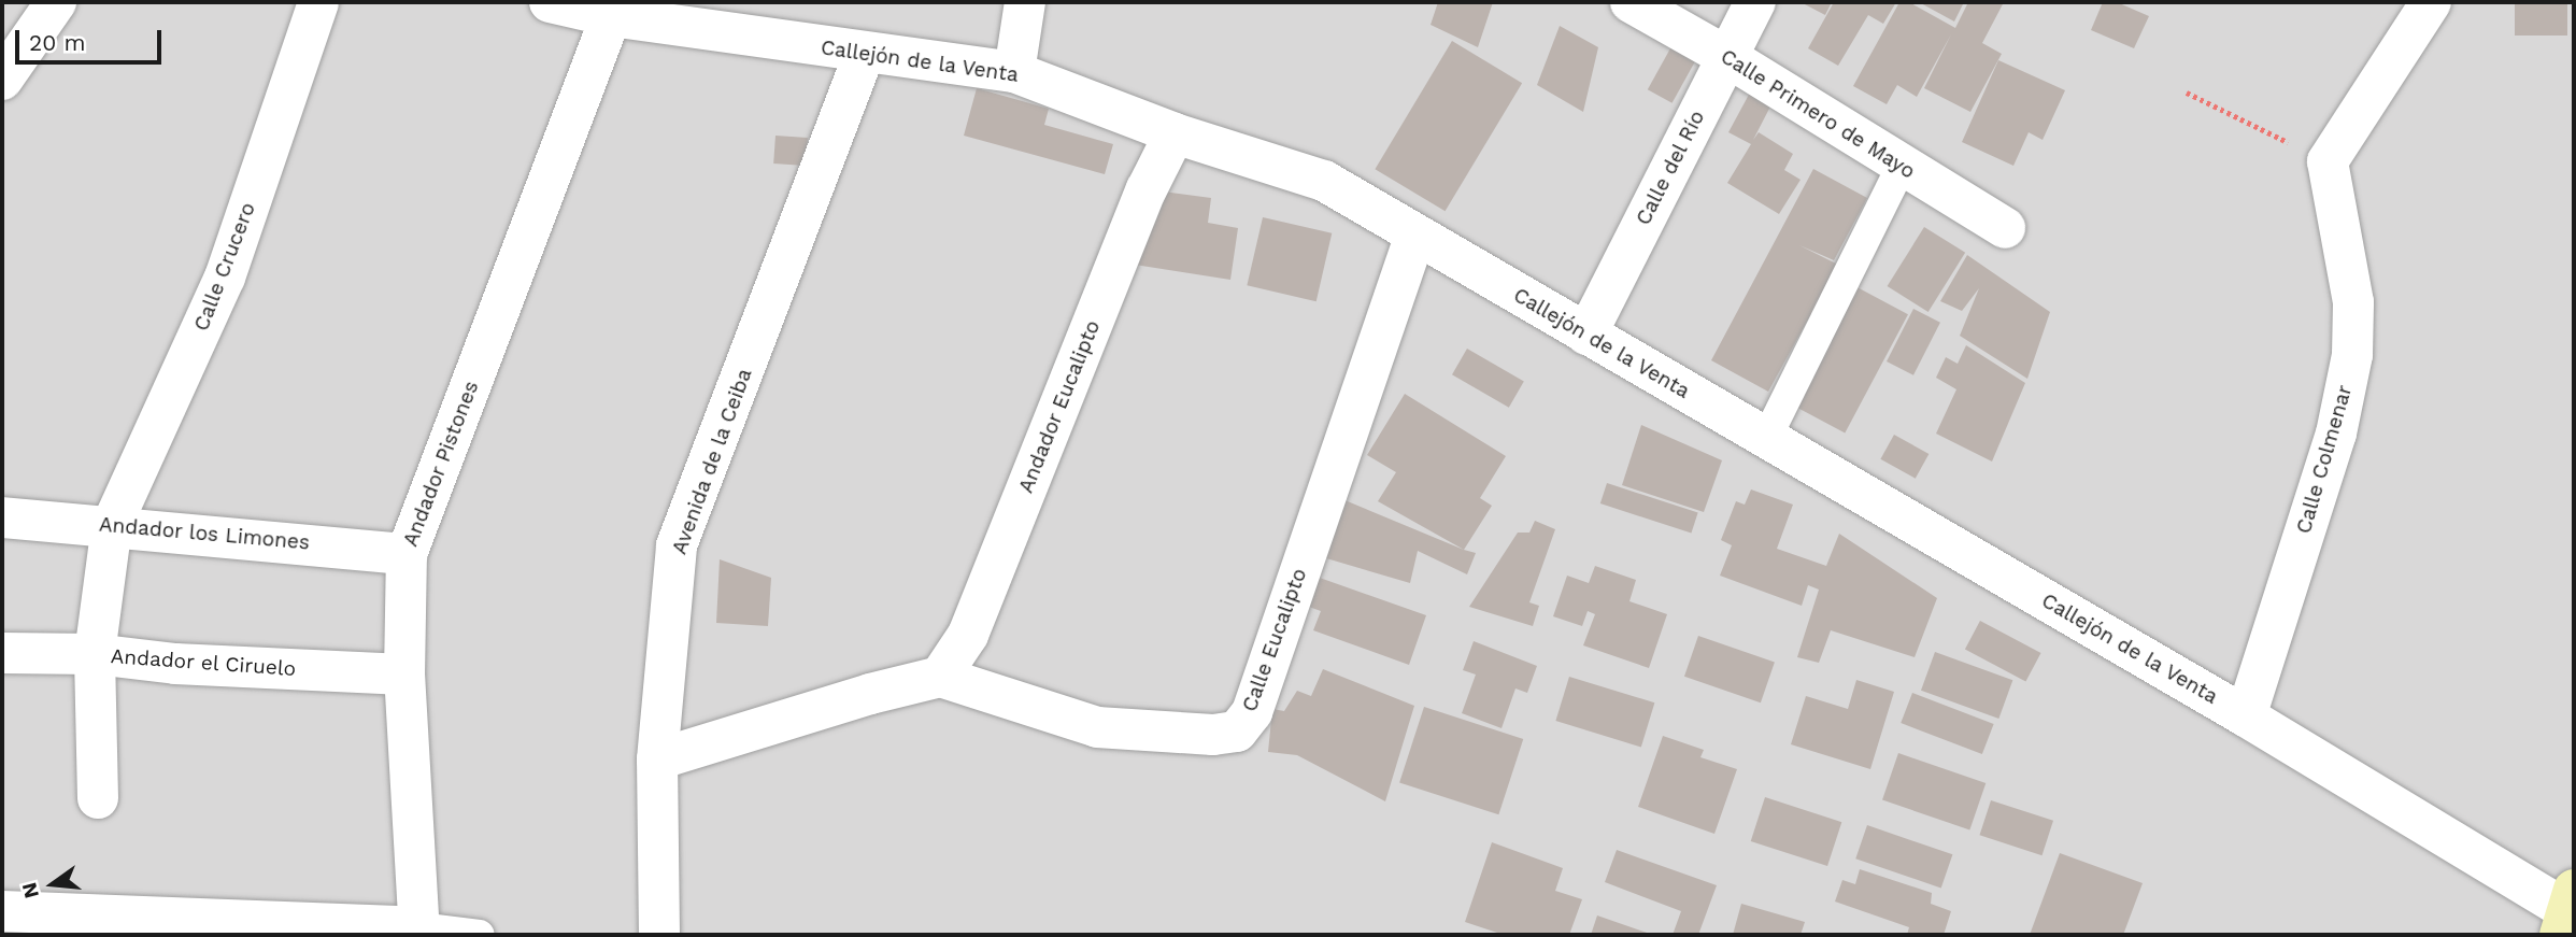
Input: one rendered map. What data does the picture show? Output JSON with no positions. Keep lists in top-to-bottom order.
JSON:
{
  "streets": {
    "street": [
      "Callejón de la Venta",
      "Calle Primero de Mayo",
      "Calle del Río",
      "Calle Crucero",
      "Andador Eucalipto",
      "Calle Colmenar",
      "Avenida de la Ceiba",
      "Andador Pistones",
      "Andador los Limones",
      "Calle Eucalipto",
      "Andador el Ciruelo"
    ]
  },
  "crossings": [
    ["Callejón de la Venta", "Calle del Río"],
    ["Callejón de la Venta", "Andador Eucalipto"],
    ["Callejón de la Venta", "Calle Colmenar"],
    ["Callejón de la Venta", "Avenida de la Ceiba"],
    ["Callejón de la Venta", "Andador Pistones"],
    ["Callejón de la Venta", "Calle Eucalipto"],
    ["Calle Primero de Mayo", "Calle del Río"],
    ["Calle Crucero", "Andador los Limones"],
    ["Calle Crucero", "Andador el Ciruelo"],
    ["Andador Eucalipto", "Calle Eucalipto"],
    ["Andador Pistones", "Andador los Limones"],
    ["Andador Pistones", "Andador el Ciruelo"]
  ],
  "scale_bar": "20 m",
  "north": "left"
}
